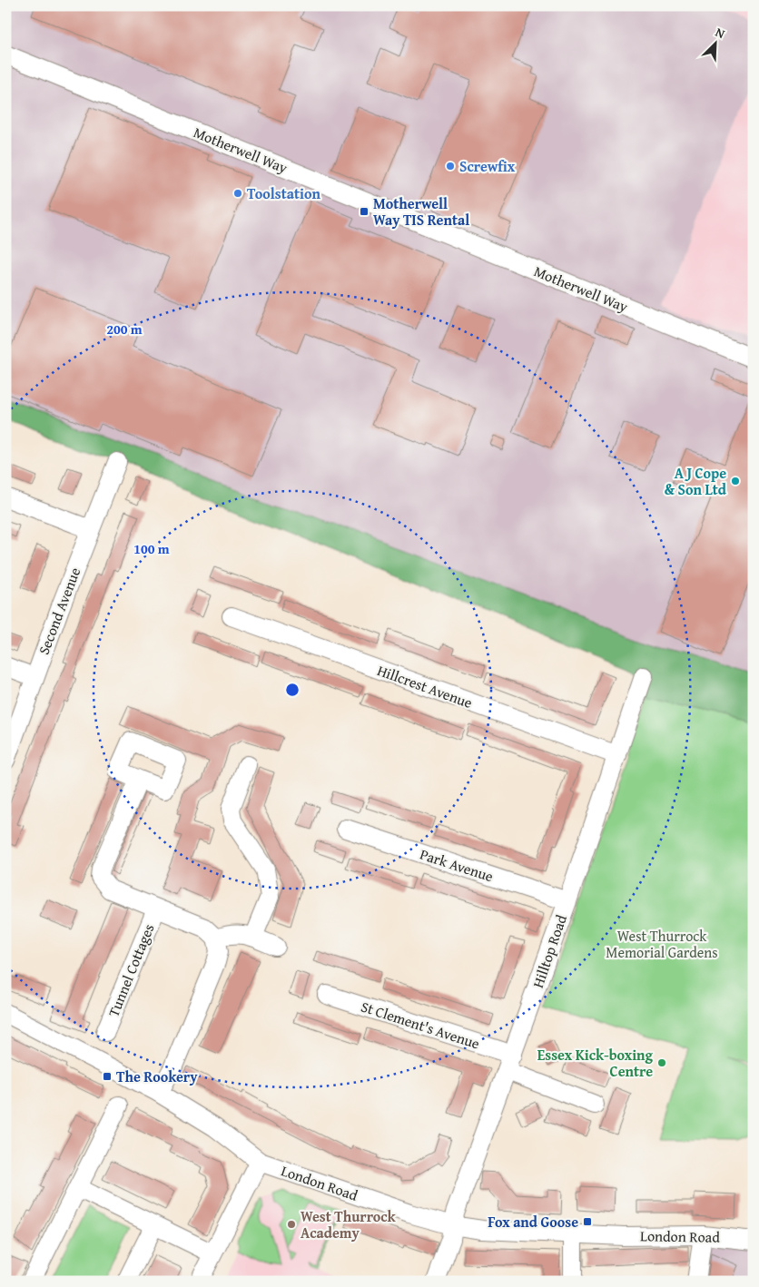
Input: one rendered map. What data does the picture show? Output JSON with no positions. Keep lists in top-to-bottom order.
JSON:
{
  "streets": {
    "street": [
      "Motherwell Way",
      "Second Avenue",
      "Hillcrest Avenue",
      "Park Avenue",
      "Hilltop Road",
      "Tunnel Cottages",
      "St Clement's Avenue",
      "London Road"
    ]
  },
  "crossings": [
    ["Hillcrest Avenue", "Hilltop Road"],
    ["Park Avenue", "Hilltop Road"],
    ["Hilltop Road", "St Clement's Avenue"],
    ["Hilltop Road", "London Road"]
  ],
  "parks": ["West Thurrock Memorial Gardens"],
  "places": {
    "other": [
      "Screwfix",
      "Toolstation",
      "A J Cope & Son Ltd",
      "Essex Kick-boxing Centre",
      "West Thurrock Academy"
    ],
    "transit": ["Motherwell Way TIS Rental", "The Rookery", "Fox and Goose"]
  },
  "north": "top right",
  "rings": ["200 m", "100 m"]
}
